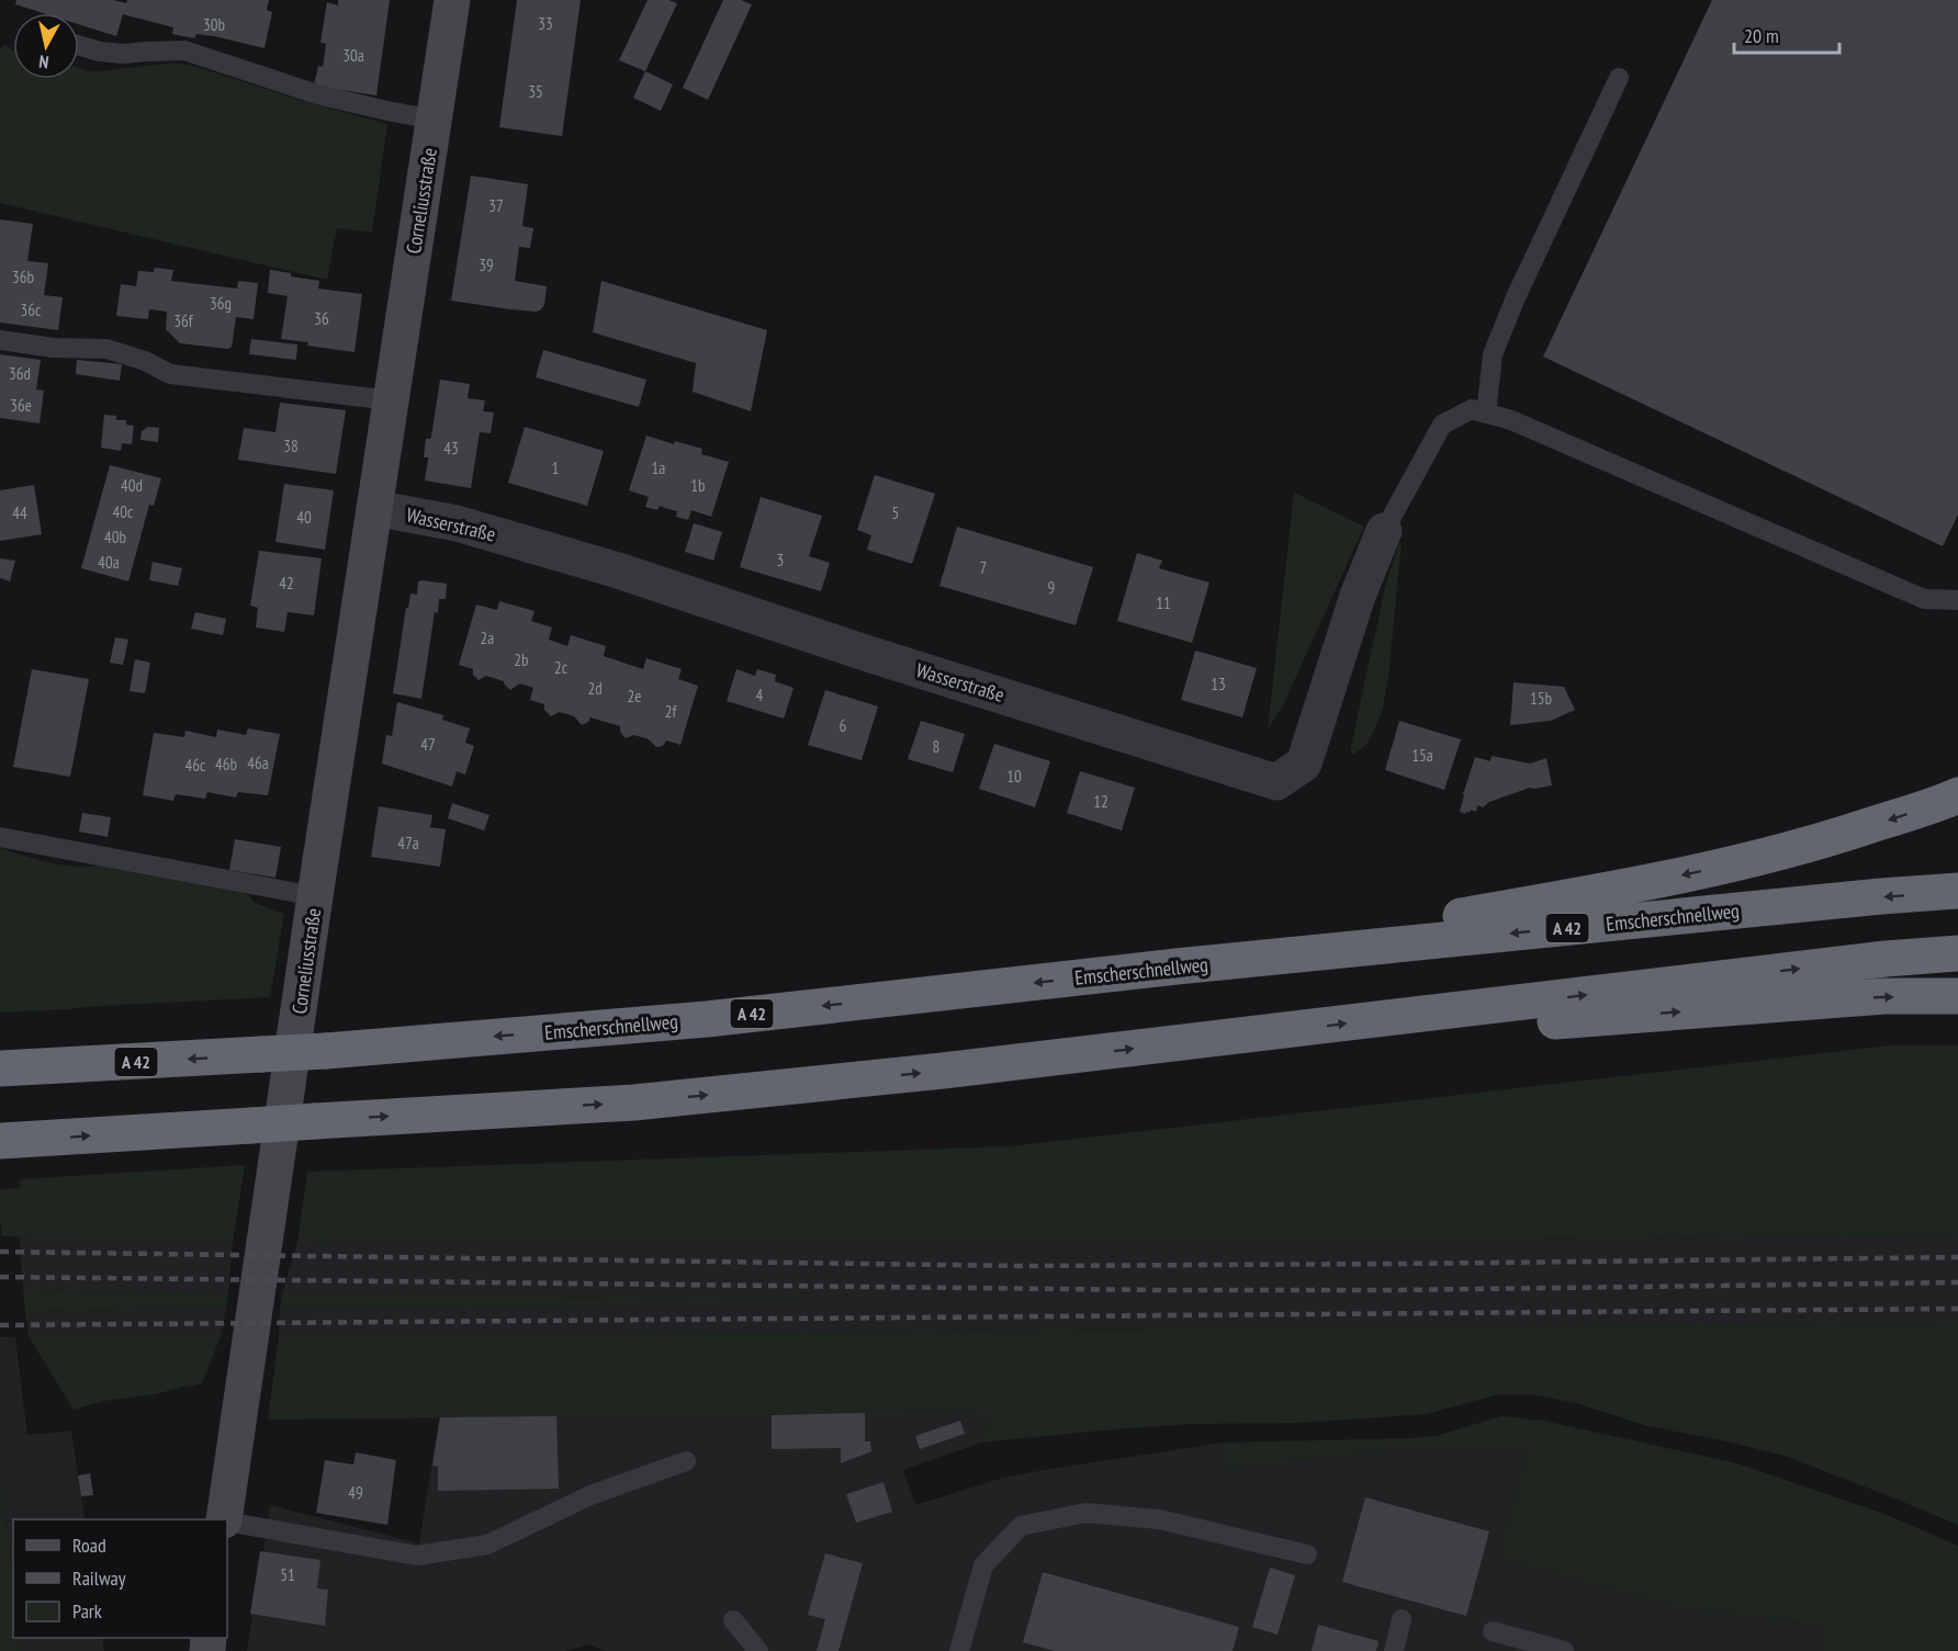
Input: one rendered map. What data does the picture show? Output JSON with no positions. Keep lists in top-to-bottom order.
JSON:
{
  "streets": {
    "highway": ["Emscherschnellweg", "A 42"],
    "main road": ["Corneliusstraße"],
    "street": ["Wasserstraße"]
  },
  "crossings": [
    ["Corneliusstraße", "Wasserstraße"]
  ],
  "house_numbers": [
    "33",
    "30b",
    "30a",
    "35",
    "37",
    "39",
    "36b",
    "36g",
    "36c",
    "36",
    "36f",
    "36d",
    "36e",
    "38",
    "43",
    "1",
    "1a",
    "40d",
    "1b",
    "40c",
    "44",
    "5",
    "40",
    "40b",
    "3",
    "40a",
    "7",
    "42",
    "9",
    "11",
    "2a",
    "2b",
    "2c",
    "13",
    "2d",
    "4",
    "2e",
    "15b",
    "2f",
    "6",
    "47",
    "8",
    "15a",
    "46a",
    "46b",
    "46c",
    "10",
    "12",
    "47a",
    "49",
    "51"
  ],
  "legend": ["Road", "Railway", "Park"],
  "scale_bar": "20 m",
  "north": "bottom"
}
